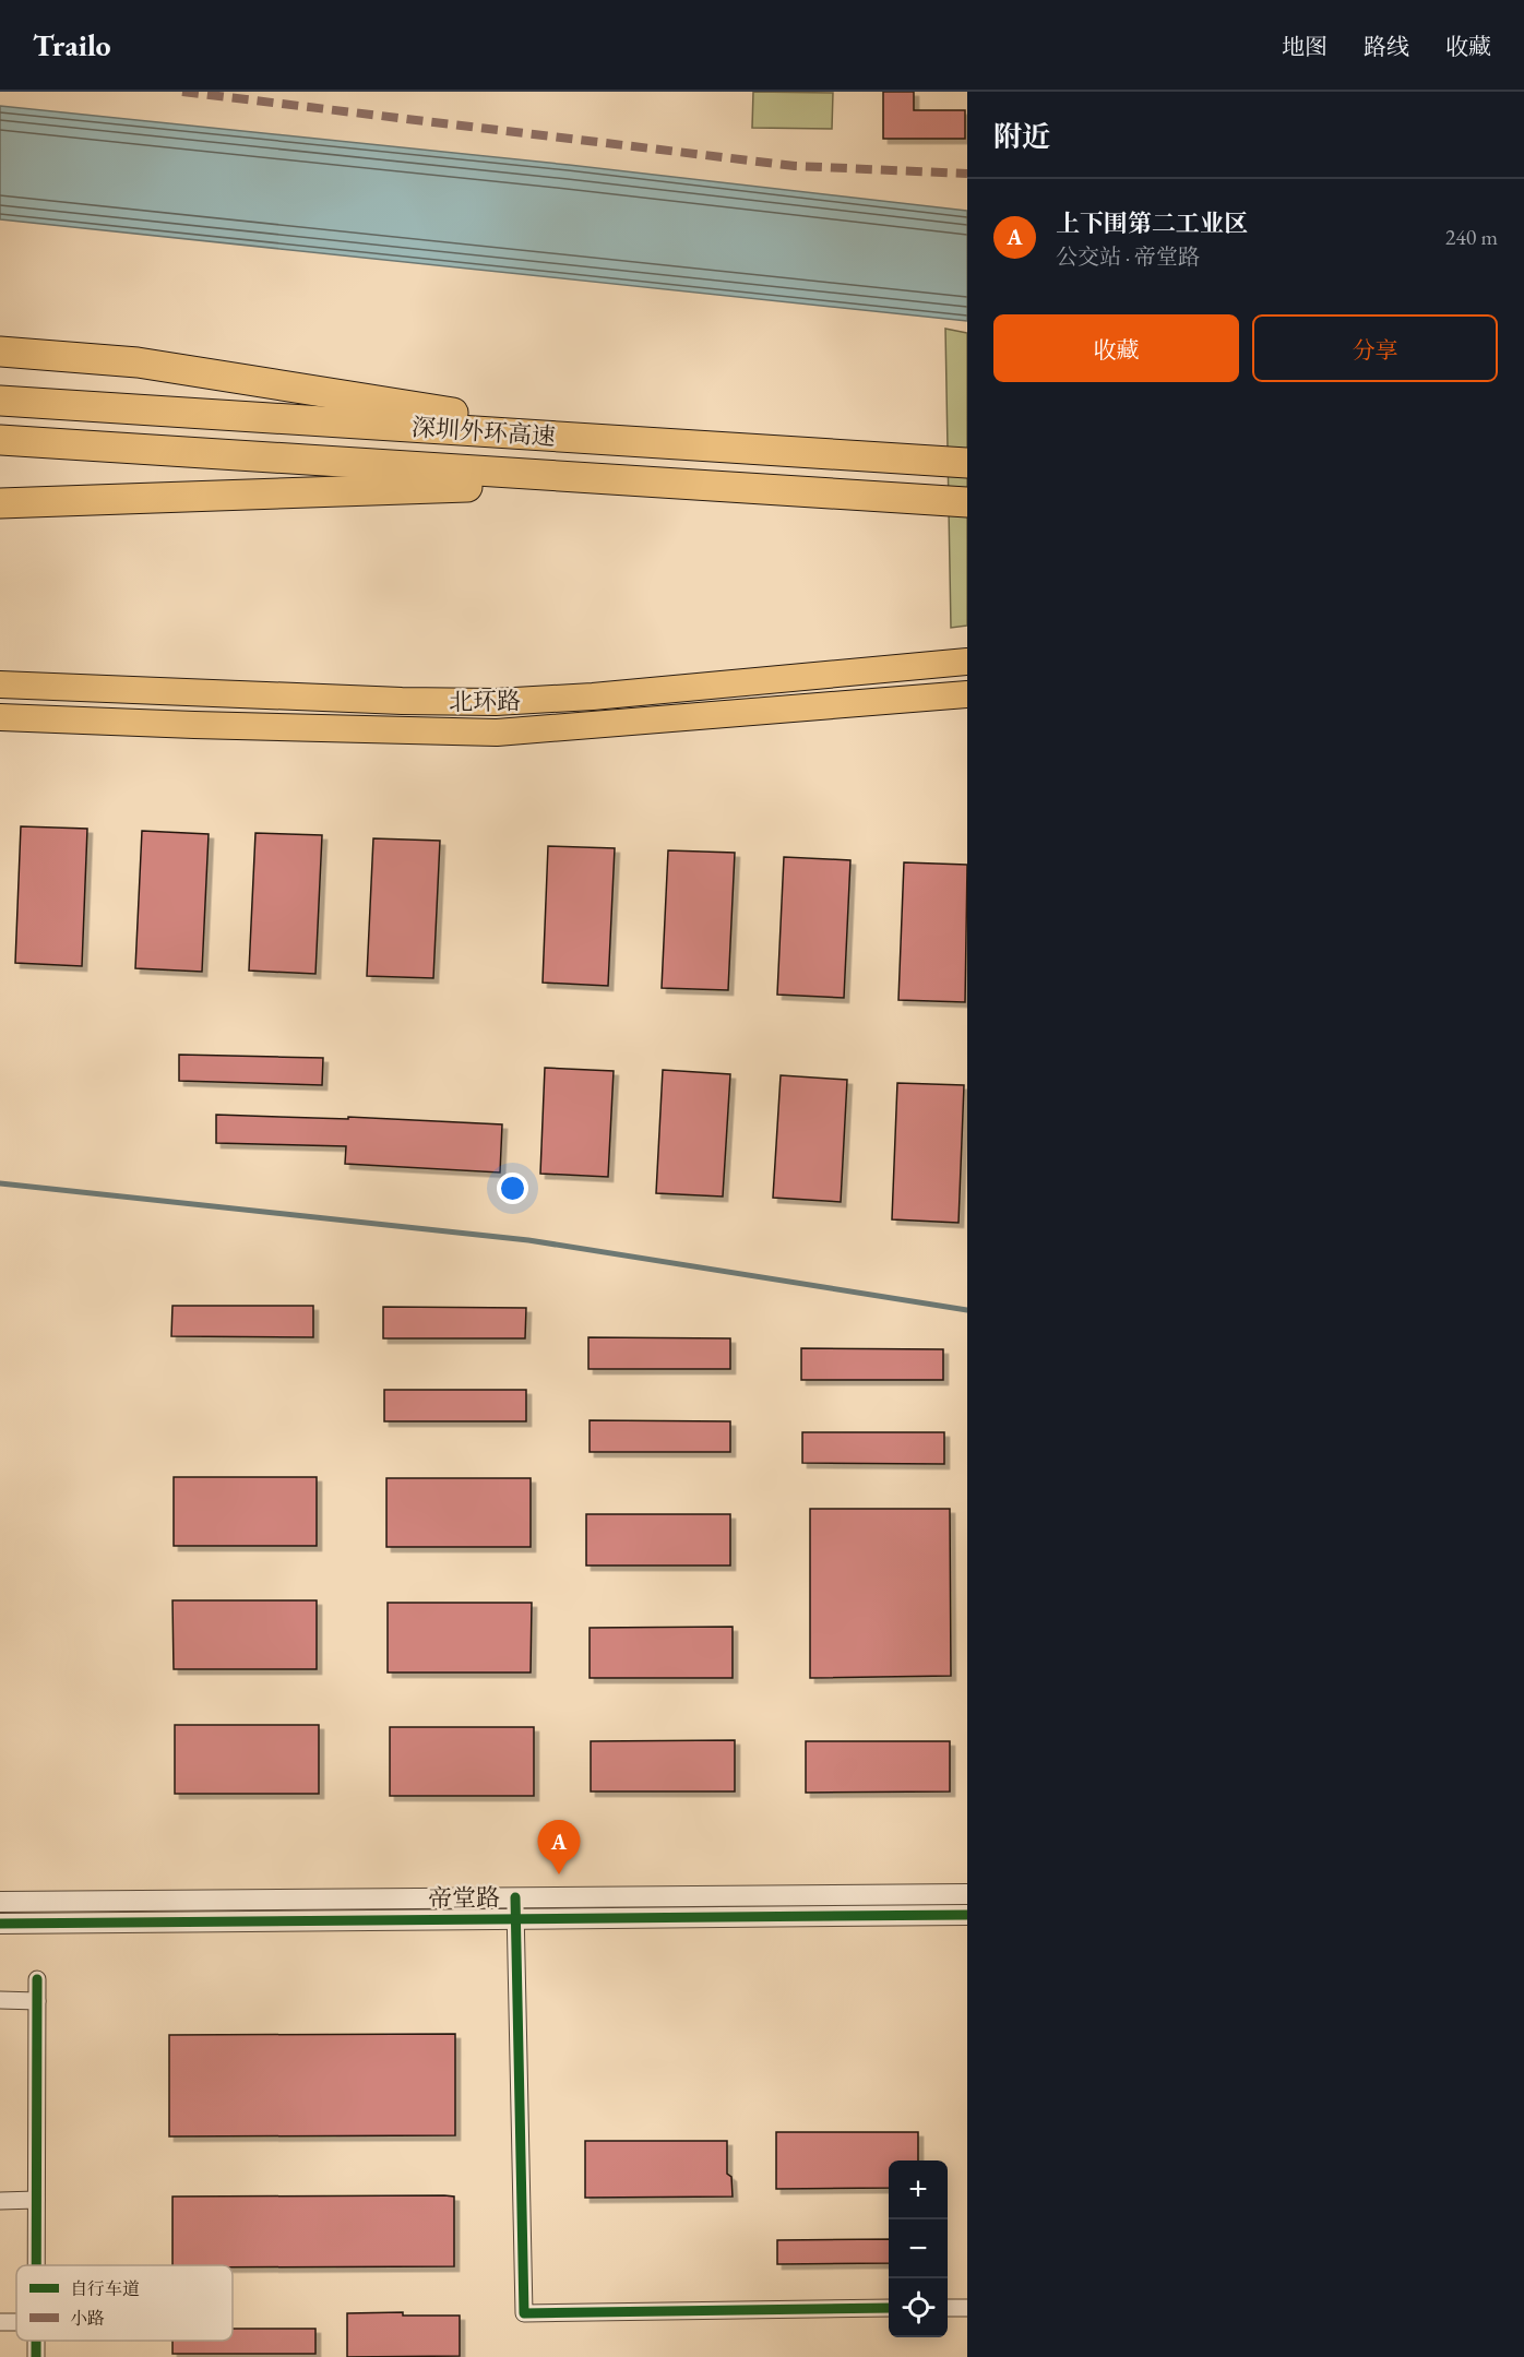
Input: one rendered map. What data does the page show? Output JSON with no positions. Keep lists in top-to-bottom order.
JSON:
{
  "streets": {
    "highway": ["深圳外环高速"],
    "main road": ["北环路"],
    "street": ["帝堂路"]
  },
  "legend": ["自行车道", "小路"],
  "page": {
    "header": "Trailo",
    "nav": ["地图", "路线", "收藏"],
    "heading": "附近",
    "list": [
      {
        "mark": "A",
        "name": "上下围第二工业区",
        "note": "公交站 · 帝堂路",
        "value": "240 m"
      }
    ],
    "buttons": ["收藏", "分享"],
    "pins": "A",
    "map_buttons": ["+", "−"]
  }
}
